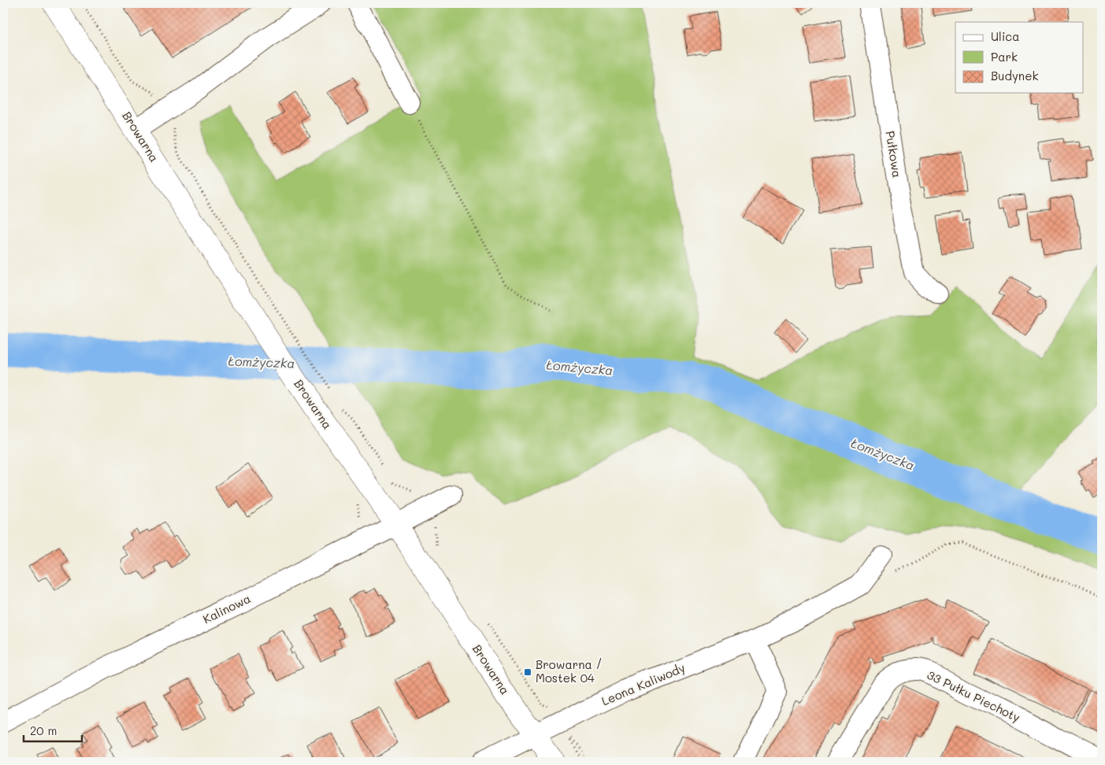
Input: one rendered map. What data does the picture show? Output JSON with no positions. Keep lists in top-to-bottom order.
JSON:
{
  "streets": {
    "street": [
      "Browarna",
      "Pułkowa",
      "Kalinowa",
      "Leona Kaliwody",
      "33 Pułku Piechoty"
    ]
  },
  "crossings": [
    ["Browarna", "Kalinowa"],
    ["Browarna", "Leona Kaliwody"]
  ],
  "water": ["Łomżyczka"],
  "places": {
    "transit": ["Browarna / Mostek 04"]
  },
  "legend": ["Ulica", "Park", "Budynek"],
  "scale_bar": "20 m"
}
